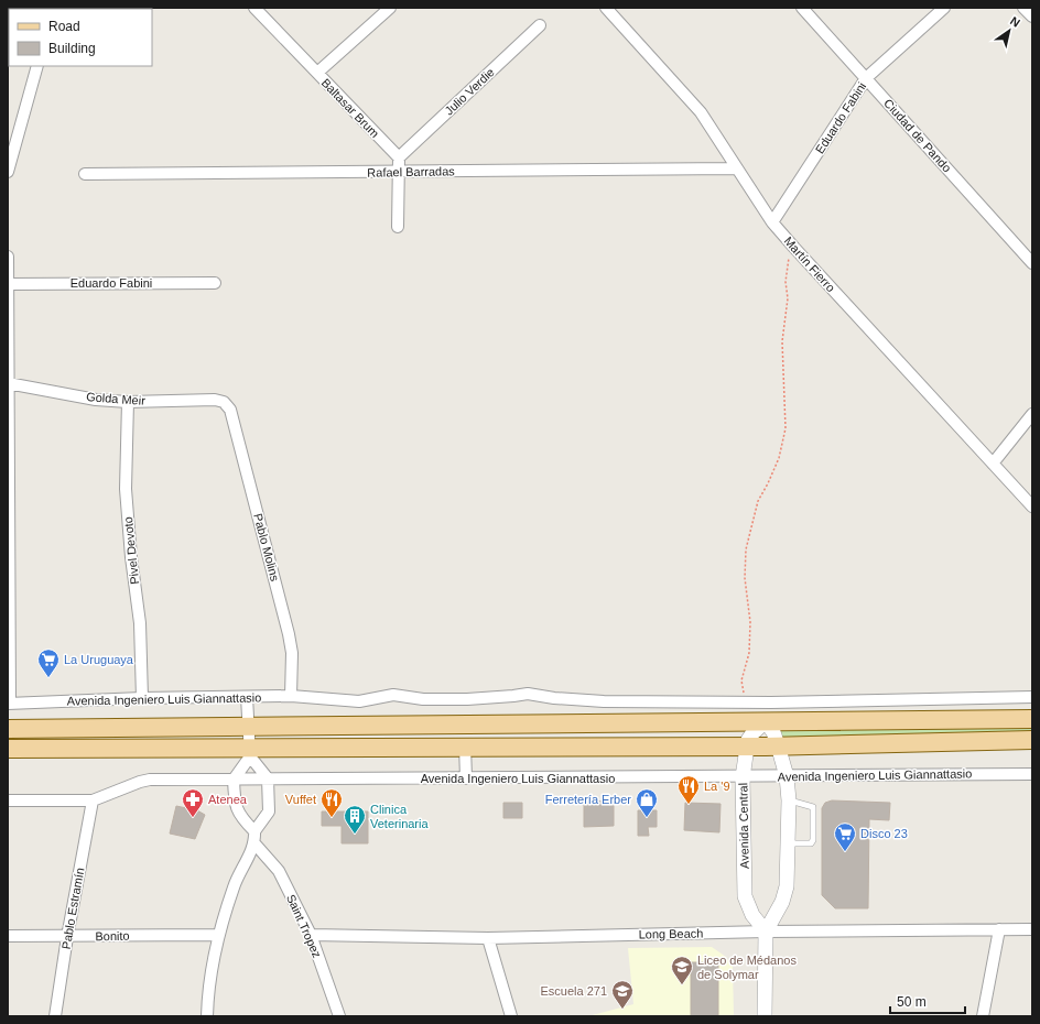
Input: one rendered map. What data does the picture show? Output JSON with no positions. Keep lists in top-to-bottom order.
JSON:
{
  "streets": {
    "street": [
      "Julio Verdie",
      "Baltasar Brum",
      "Eduardo Fabini",
      "Ciudad de Pando",
      "Rafael Barradas",
      "Martín Fierro",
      "Golda Meir",
      "Pablo Molins",
      "Pivel Devoto",
      "Avenida Ingeniero Luis Giannattasio",
      "Avenida Central",
      "Pablo Estramín",
      "Saint Tropez",
      "Long Beach",
      "Bonito"
    ]
  },
  "crossings": [
    ["Julio Verdie", "Baltasar Brum"],
    ["Eduardo Fabini", "Ciudad de Pando"],
    ["Eduardo Fabini", "Martín Fierro"],
    ["Rafael Barradas", "Martín Fierro"],
    ["Golda Meir", "Pablo Molins"],
    ["Golda Meir", "Pivel Devoto"],
    ["Pablo Molins", "Avenida Ingeniero Luis Giannattasio"],
    ["Pivel Devoto", "Avenida Ingeniero Luis Giannattasio"],
    ["Avenida Ingeniero Luis Giannattasio", "Avenida Central"],
    ["Avenida Ingeniero Luis Giannattasio", "Pablo Estramín"],
    ["Avenida Central", "Long Beach"],
    ["Pablo Estramín", "Bonito"],
    ["Saint Tropez", "Long Beach"]
  ],
  "places": {
    "supermarket": ["La Uruguaya", "Disco 23"],
    "restaurant": ["La '9", "Vuffet"],
    "pharmacy": ["Atenea"],
    "shop": ["Ferretería Erber"],
    "building": ["Clinica Veterinaria"],
    "school or university": ["Liceo de Médanos de Solymar", "Escuela 271"]
  },
  "legend": ["Road", "Building"],
  "scale_bar": "50 m",
  "north": "top right"
}
